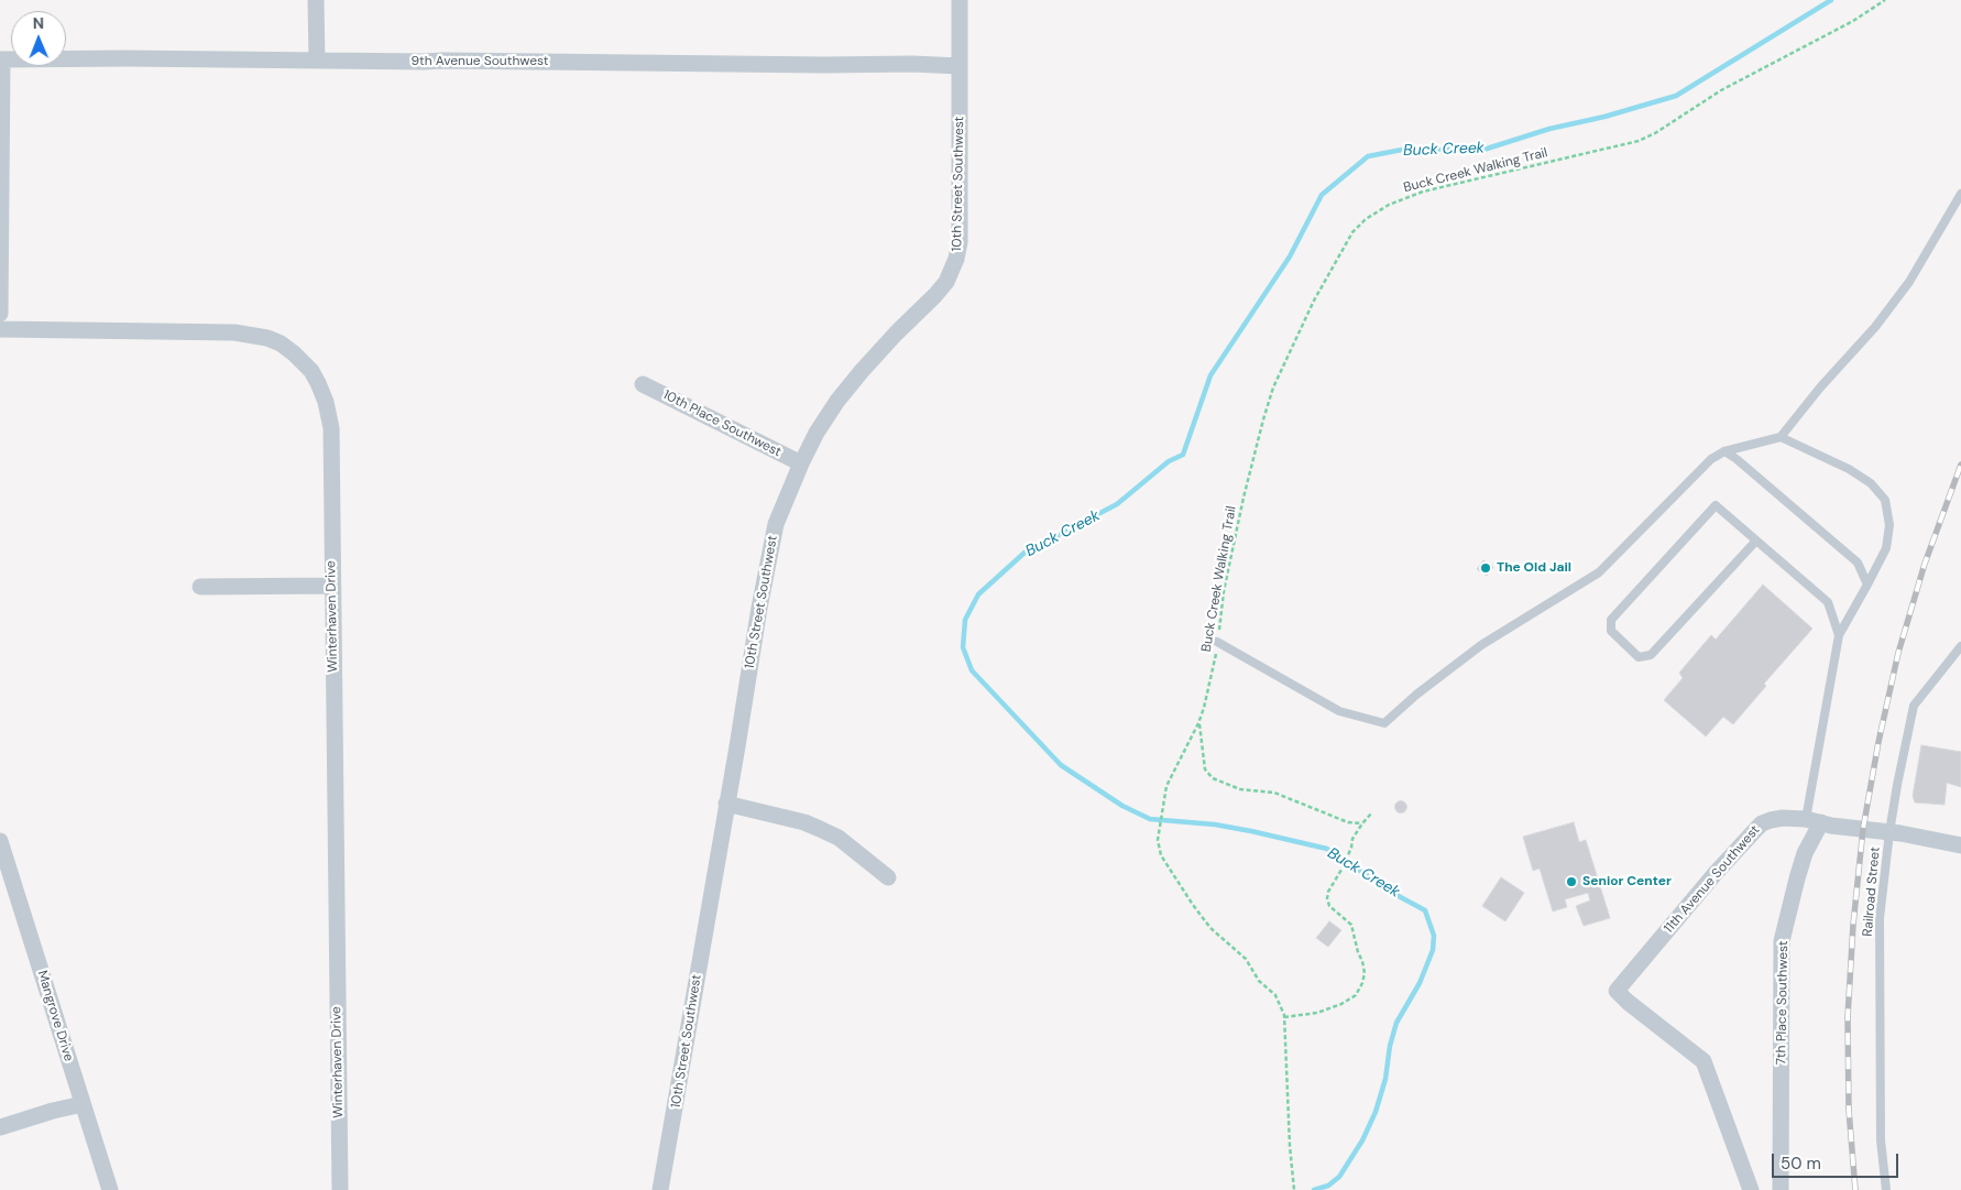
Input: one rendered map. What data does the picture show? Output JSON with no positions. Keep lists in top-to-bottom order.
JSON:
{
  "streets": {
    "street": [
      "9th Avenue Southwest",
      "10th Street Southwest",
      "10th Place Southwest",
      "Winterhaven Drive",
      "11th Avenue Southwest",
      "7th Place Southwest",
      "Mangrove Drive"
    ],
    "lane": ["Railroad Street"],
    "path": ["Buck Creek Walking Trail"]
  },
  "crossings": [
    ["9th Avenue Southwest", "10th Street Southwest"],
    ["10th Street Southwest", "10th Place Southwest"],
    ["11th Avenue Southwest", "Railroad Street"],
    ["11th Avenue Southwest", "7th Place Southwest"]
  ],
  "water": ["Buck Creek"],
  "places": ["The Old Jail", "Senior Center"],
  "scale_bar": "50 m",
  "north": "top"
}
